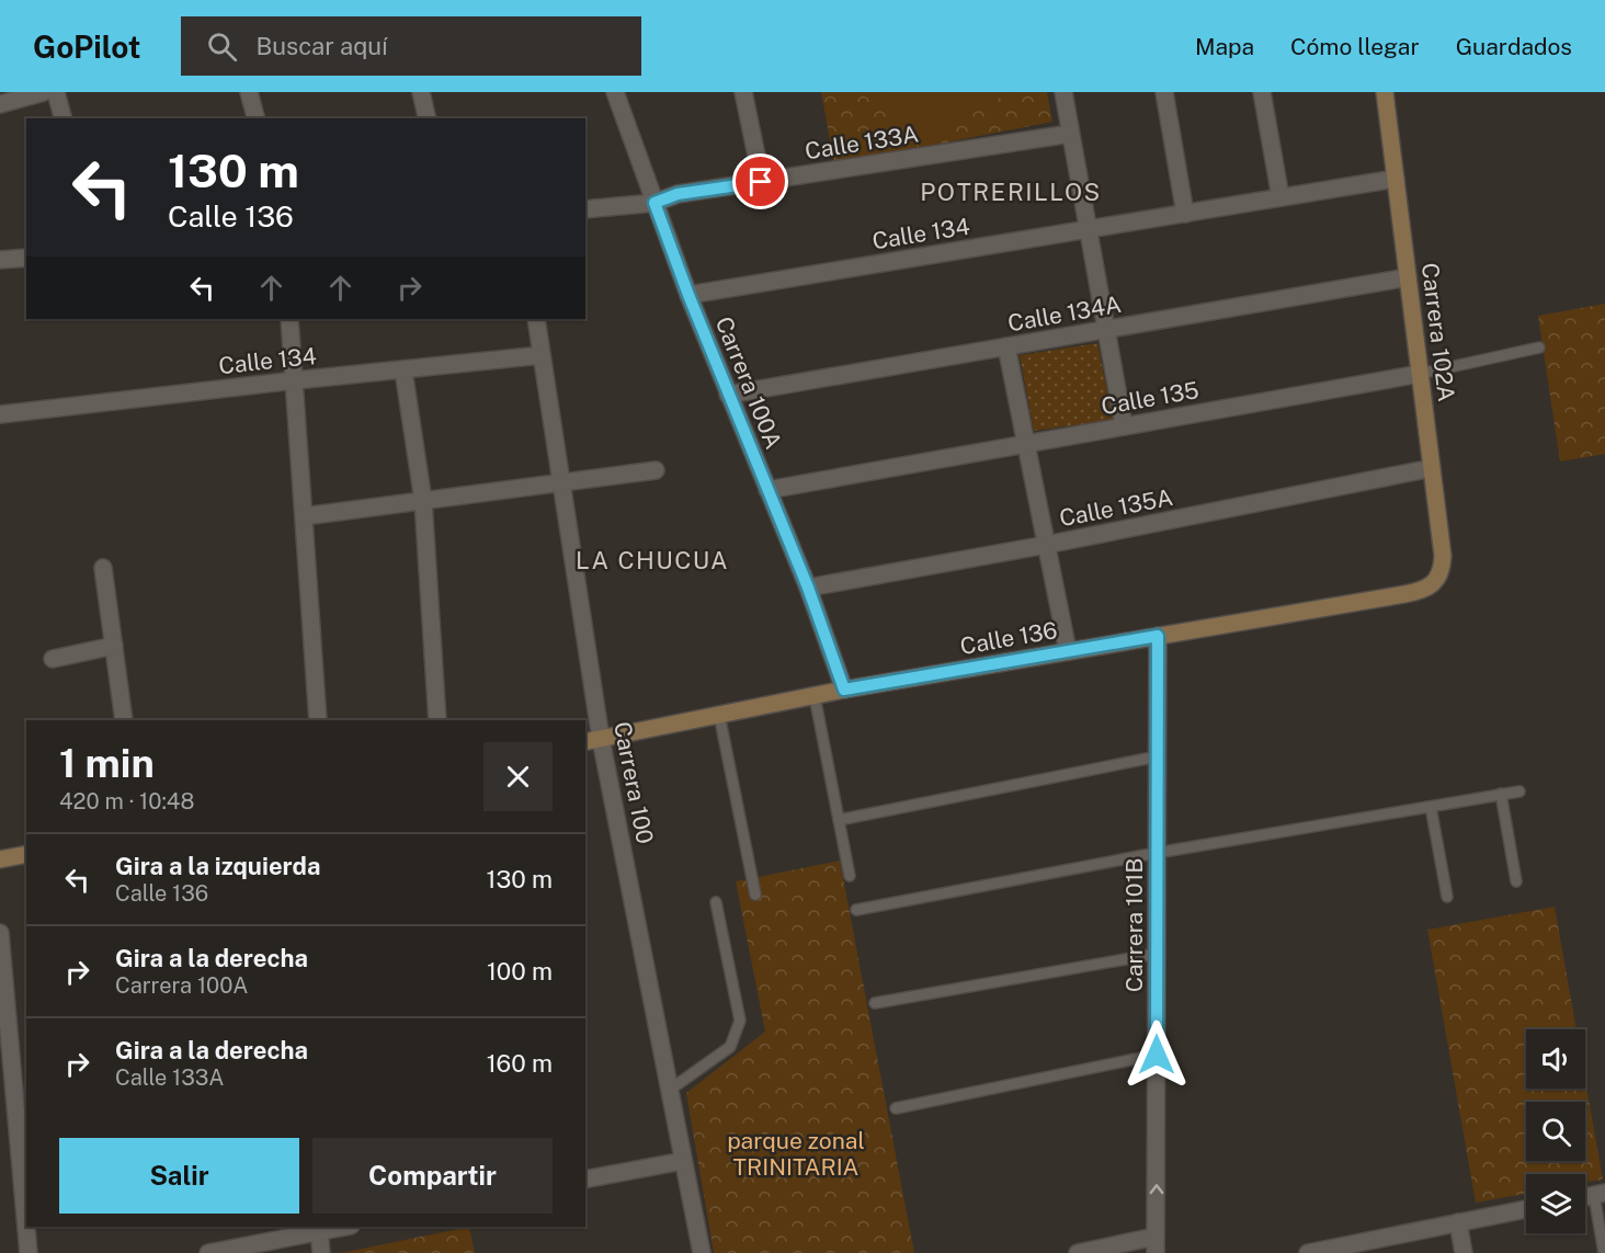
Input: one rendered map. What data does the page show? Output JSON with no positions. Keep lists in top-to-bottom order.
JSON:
{
  "streets": {
    "street": [
      "Calle 133A",
      "Calle 134",
      "Calle 134A",
      "Carrera 102A",
      "Carrera 100A",
      "Calle 135",
      "Calle 135A",
      "Calle 136",
      "Carrera 100",
      "Carrera 101B"
    ]
  },
  "crossings": [
    ["Calle 133A", "Carrera 100A"],
    ["Calle 134", "Carrera 102A"],
    ["Calle 134", "Carrera 100A"],
    ["Calle 134", "Carrera 100"],
    ["Calle 134A", "Carrera 102A"],
    ["Calle 134A", "Carrera 100A"],
    ["Carrera 102A", "Calle 135"],
    ["Carrera 102A", "Calle 135A"],
    ["Carrera 102A", "Calle 136"],
    ["Carrera 100A", "Calle 135"],
    ["Carrera 100A", "Calle 135A"],
    ["Carrera 100A", "Calle 136"],
    ["Calle 136", "Carrera 100"],
    ["Calle 136", "Carrera 101B"]
  ],
  "districts": ["POTRERILLOS", "LA CHUCUA"],
  "parks": ["parque zonal TRINITARIA"],
  "page": {
    "header": "GoPilot",
    "search": "Buscar aquí",
    "nav": ["Mapa", "Cómo llegar", "Guardados"],
    "turn": ["130 m", "Calle 136"],
    "heading": ["1 min", "420 m · 10:48"],
    "list": [
      {
        "name": "Gira a la izquierda",
        "note": "Calle 136",
        "value": "130 m"
      },
      {
        "name": "Gira a la derecha",
        "note": "Carrera 100A",
        "value": "100 m"
      },
      {
        "name": "Gira a la derecha",
        "note": "Calle 133A",
        "value": "160 m"
      }
    ],
    "buttons": ["Salir", "Compartir"]
  }
}
